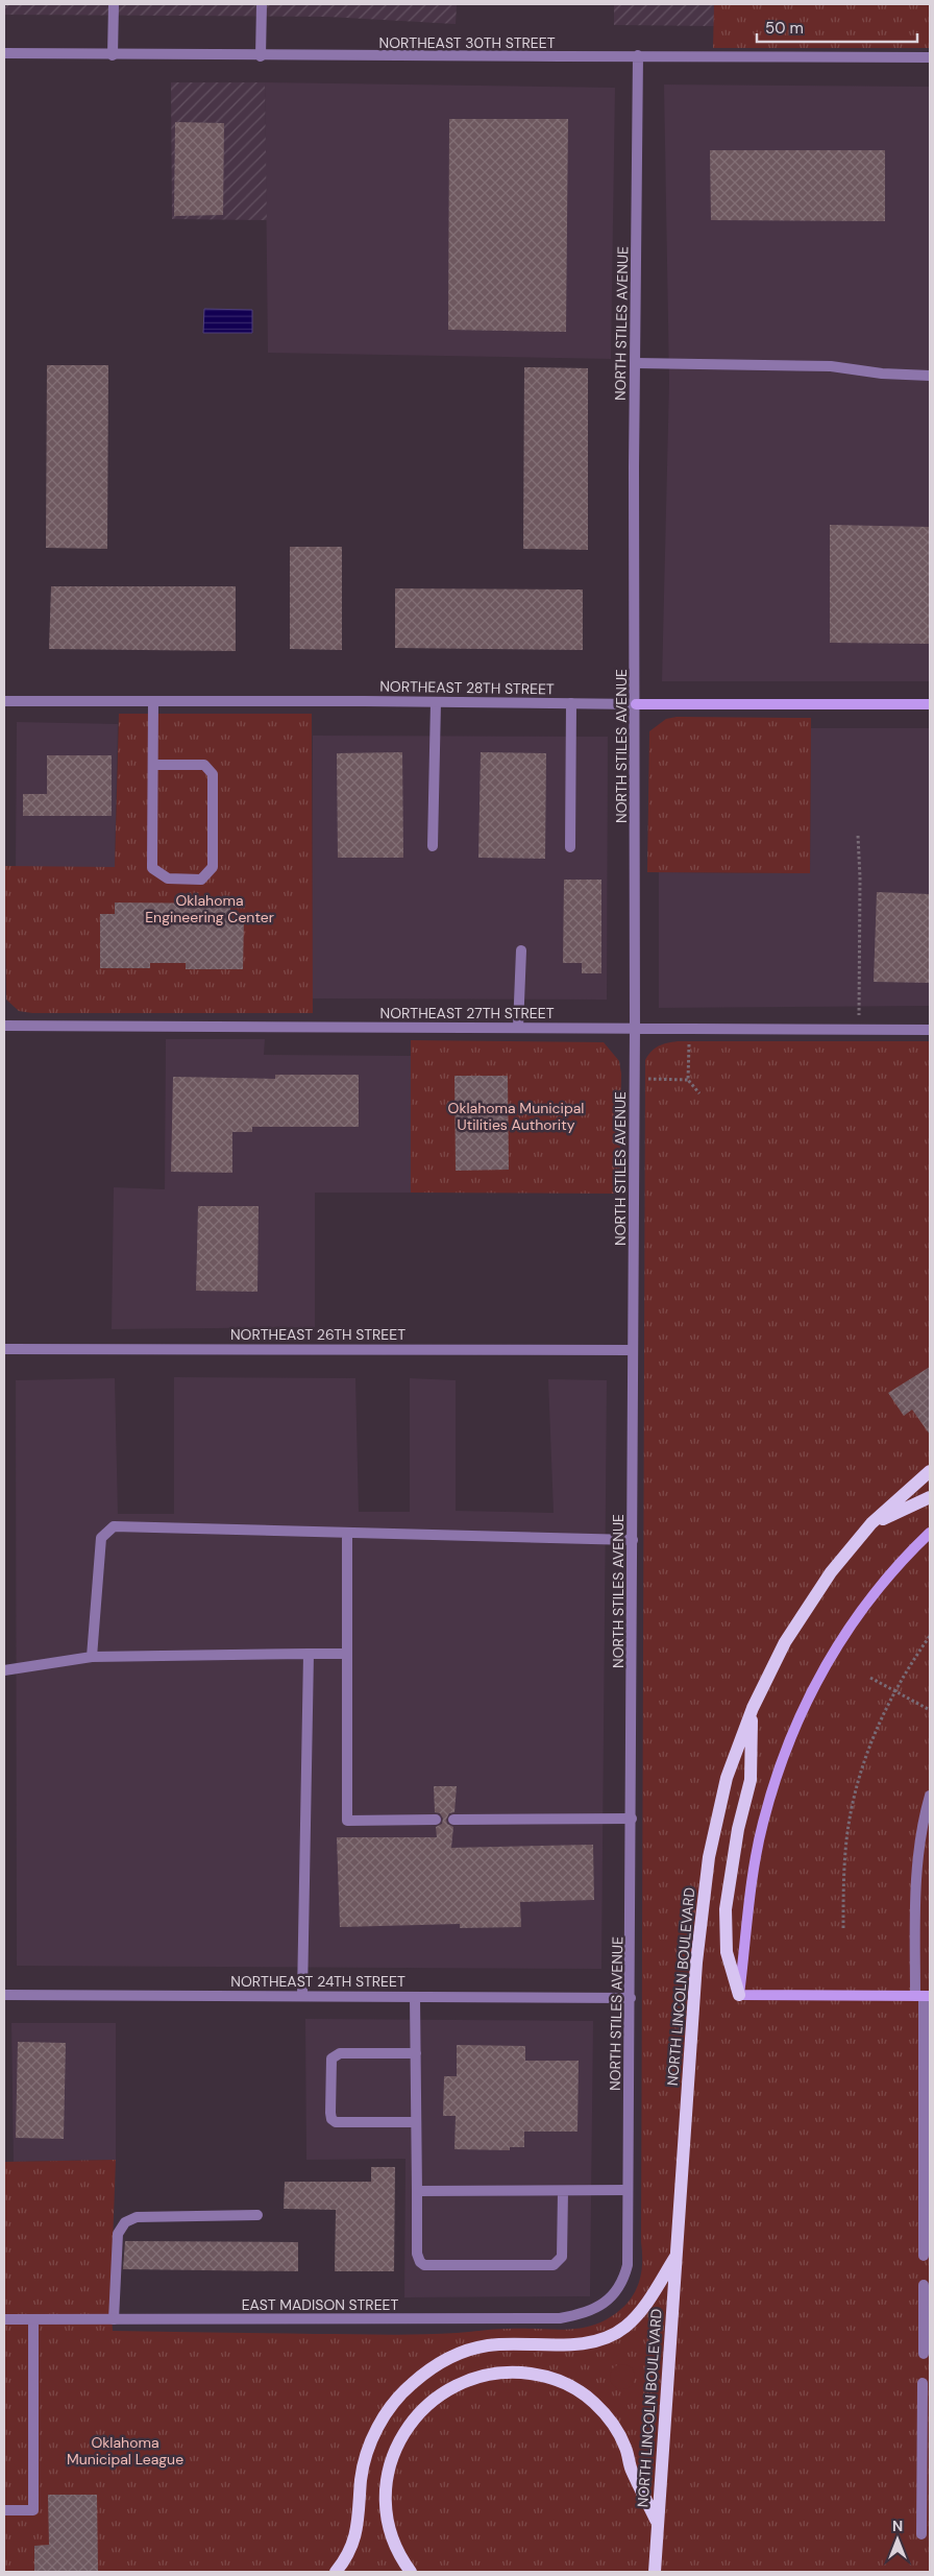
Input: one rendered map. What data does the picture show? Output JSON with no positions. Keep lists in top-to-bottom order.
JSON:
{
  "streets": {
    "main road": ["NORTH LINCOLN BOULEVARD"],
    "street": [
      "NORTHEAST 30TH STREET",
      "NORTH STILES AVENUE",
      "NORTHEAST 28TH STREET",
      "NORTHEAST 27TH STREET",
      "NORTHEAST 26TH STREET",
      "NORTHEAST 24TH STREET",
      "EAST MADISON STREET"
    ]
  },
  "crossings": [
    ["NORTHEAST 30TH STREET", "NORTH STILES AVENUE"],
    ["NORTH STILES AVENUE", "NORTHEAST 28TH STREET"],
    ["NORTH STILES AVENUE", "NORTHEAST 27TH STREET"],
    ["NORTH STILES AVENUE", "NORTHEAST 26TH STREET"],
    ["NORTH STILES AVENUE", "NORTHEAST 24TH STREET"],
    ["NORTH STILES AVENUE", "EAST MADISON STREET"]
  ],
  "parks": ["Oklahoma Engineering Center", "Oklahoma Municipal Utilities Authority", "Oklahoma Municipal League"],
  "scale_bar": "50 m",
  "north": "top"
}
